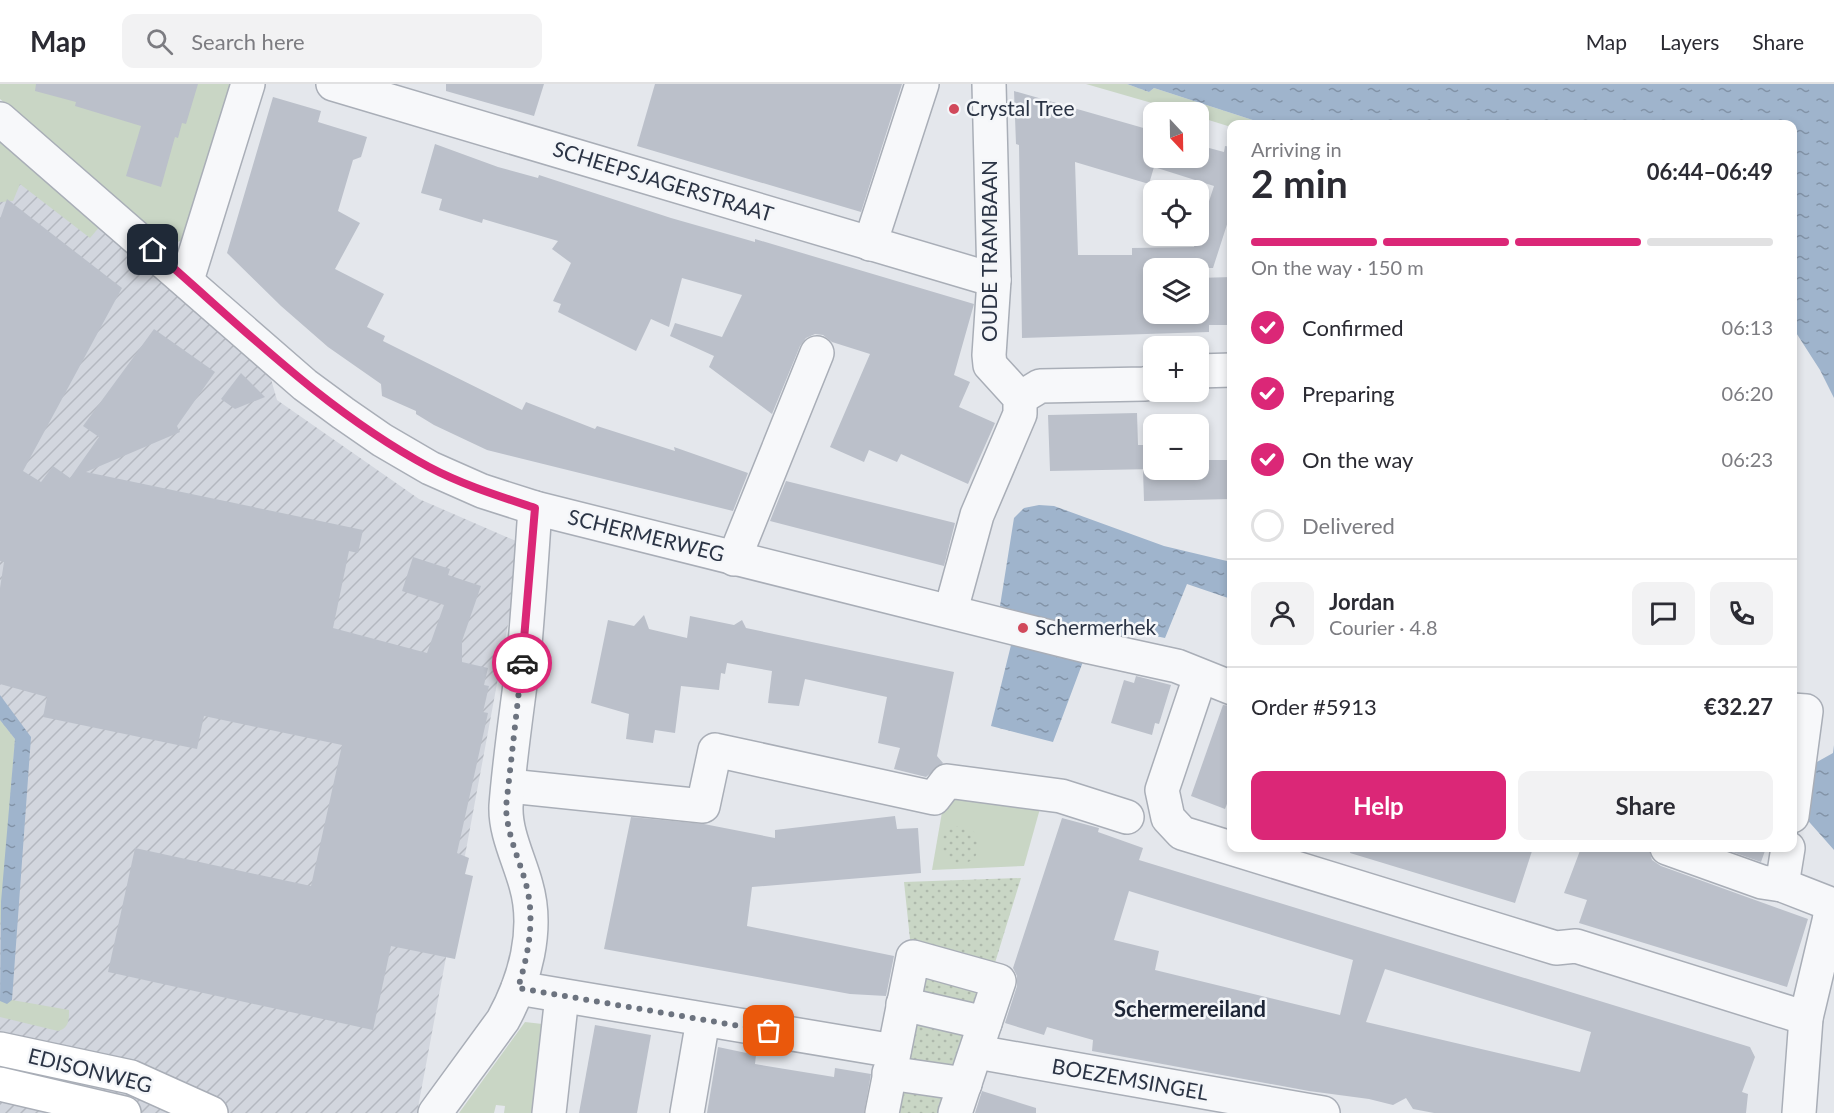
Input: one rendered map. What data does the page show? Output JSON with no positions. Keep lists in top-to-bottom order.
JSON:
{
  "streets": {
    "street": [
      "SCHEEPSJAGERSTRAAT",
      "OUDE TRAMBAAN",
      "SCHERMERWEG",
      "EDISONWEG",
      "BOEZEMSINGEL"
    ]
  },
  "crossings": [
    ["SCHEEPSJAGERSTRAAT", "OUDE TRAMBAAN"]
  ],
  "districts": ["Schermereiland"],
  "places": ["Crystal Tree", "Schermerhek"],
  "north": "bottom",
  "page": {
    "header": "Map",
    "search": "Search here",
    "nav": ["Map", "Layers", "Share"],
    "map_buttons": ["+", "−"],
    "heading": ["2 min", "Arriving in", "06:44–06:49"],
    "panel": [
      "Jordan",
      "Courier · 4.8",
      "Order #5913",
      "€32.27"
    ],
    "bar": "On the way · 150 m",
    "list": [
      ["Confirmed", "06:13"],
      ["Preparing", "06:20"],
      ["On the way", "06:23"],
      "Delivered"
    ],
    "buttons": ["Help", "Share"]
  }
}
